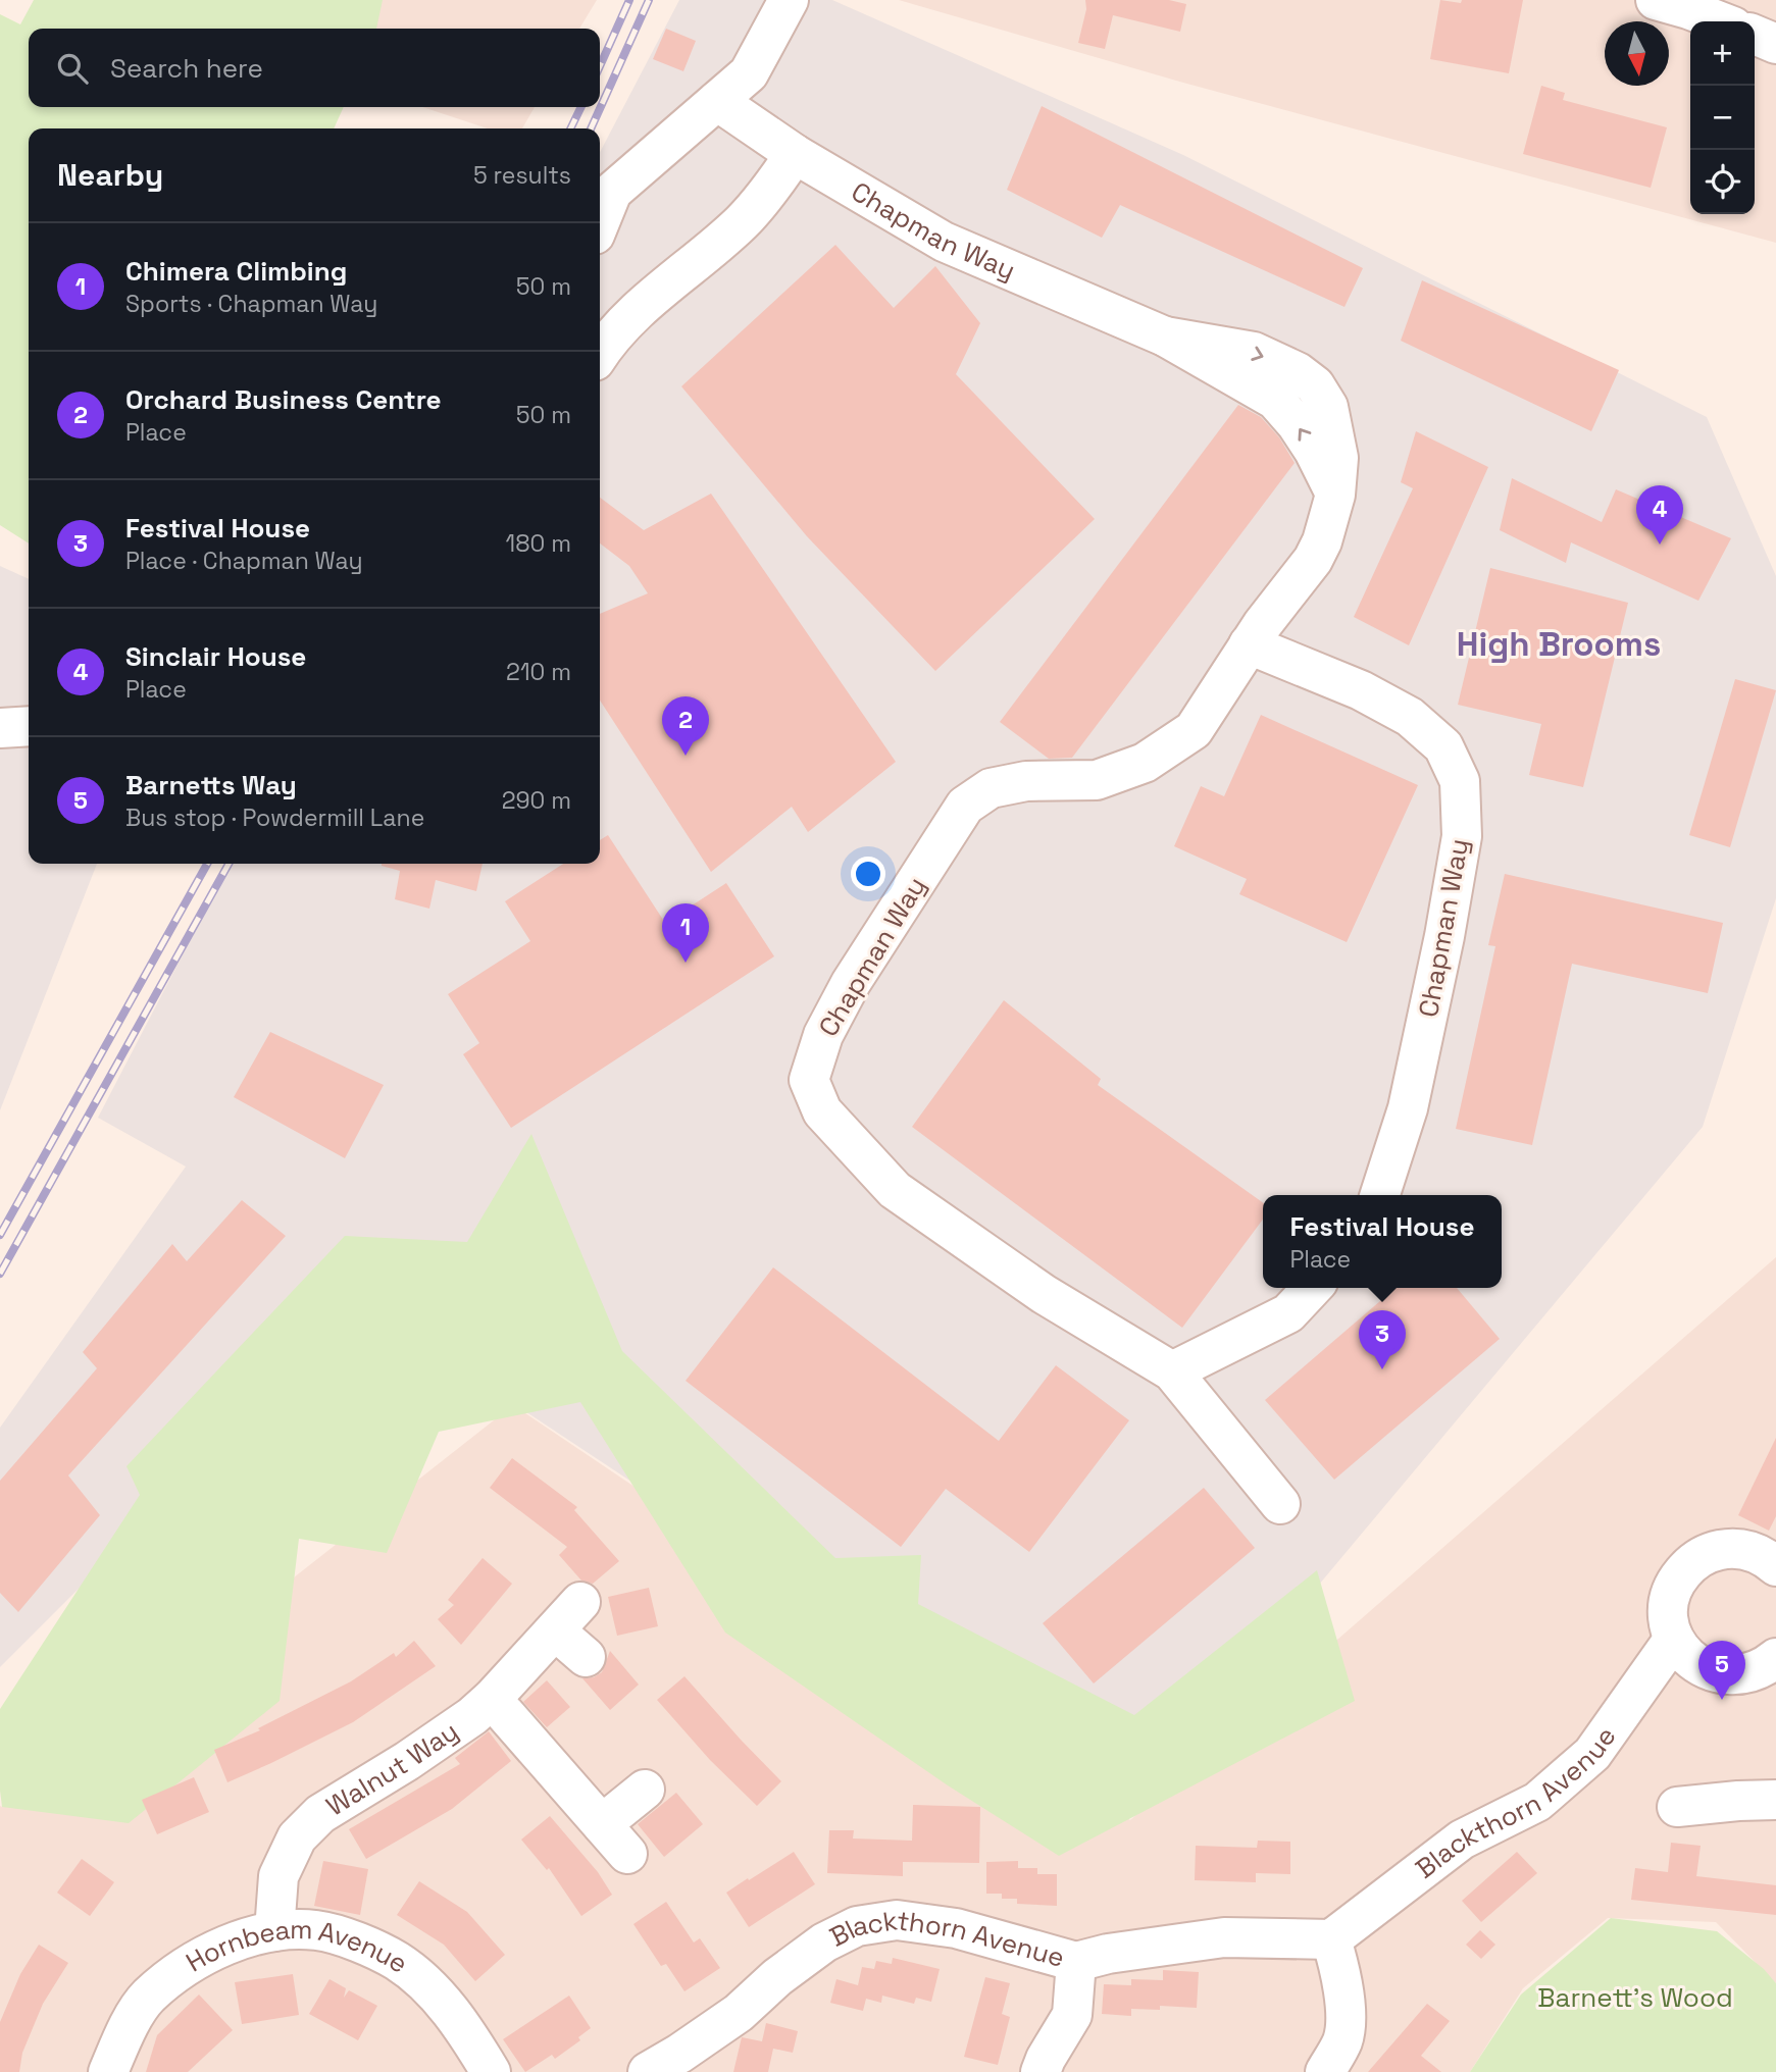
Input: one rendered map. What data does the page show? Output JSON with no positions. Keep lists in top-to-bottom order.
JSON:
{
  "streets": {
    "street": [
      "Chapman Way",
      "Walnut Way",
      "Blackthorn Avenue",
      "Hornbeam Avenue"
    ]
  },
  "crossings": [
    ["Walnut Way", "Hornbeam Avenue"]
  ],
  "districts": ["High Brooms"],
  "parks": ["Barnett's Wood"],
  "north": "bottom",
  "page": {
    "map_buttons": ["+", "−"],
    "search": "Search here",
    "heading": ["Nearby", "5 results"],
    "list": [
      {
        "mark": "1",
        "name": "Chimera Climbing",
        "note": "Sports · Chapman Way",
        "value": "50 m"
      },
      {
        "mark": "2",
        "name": "Orchard Business Centre",
        "note": "Place",
        "value": "50 m"
      },
      {
        "mark": "3",
        "name": "Festival House",
        "note": "Place · Chapman Way",
        "value": "180 m"
      },
      {
        "mark": "4",
        "name": "Sinclair House",
        "note": "Place",
        "value": "210 m"
      },
      {
        "mark": "5",
        "name": "Barnetts Way",
        "note": "Bus stop · Powdermill Lane",
        "value": "290 m"
      }
    ],
    "pins": [
      "4",
      "2",
      "1",
      "3",
      "5"
    ],
    "popup": ["Festival House", "Place"]
  }
}
